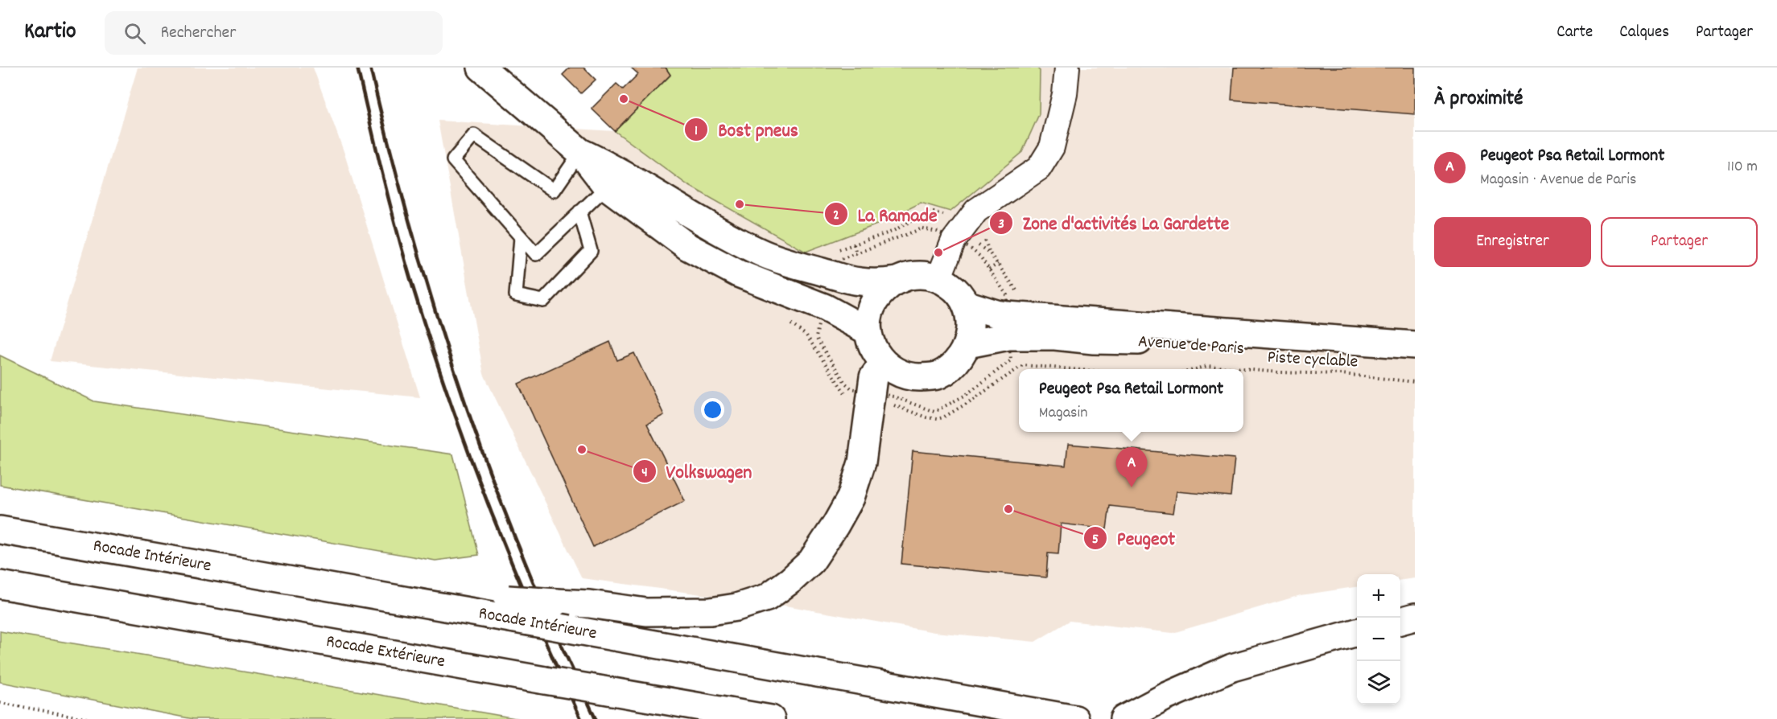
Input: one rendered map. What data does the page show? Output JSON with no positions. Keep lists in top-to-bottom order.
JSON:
{
  "streets": {
    "main road": ["Avenue de Paris", "Rocade Intérieure", "Rocade Extérieure"],
    "path": ["Piste cyclable"]
  },
  "places": [
    "Bost pneus",
    "La Ramade",
    "Zone d'activités La Gardette",
    "Volkswagen",
    "Peugeot"
  ],
  "page": {
    "header": "Kartio",
    "search": "Rechercher",
    "nav": ["Carte", "Calques", "Partager"],
    "heading": "À proximité",
    "list": [
      {
        "mark": "A",
        "name": "Peugeot Psa Retail Lormont",
        "note": "Magasin · Avenue de Paris",
        "value": "110 m"
      }
    ],
    "buttons": ["Enregistrer", "Partager"],
    "popup": ["Peugeot Psa Retail Lormont", "Magasin"],
    "pins": "A",
    "map_buttons": ["+", "−"]
  }
}
